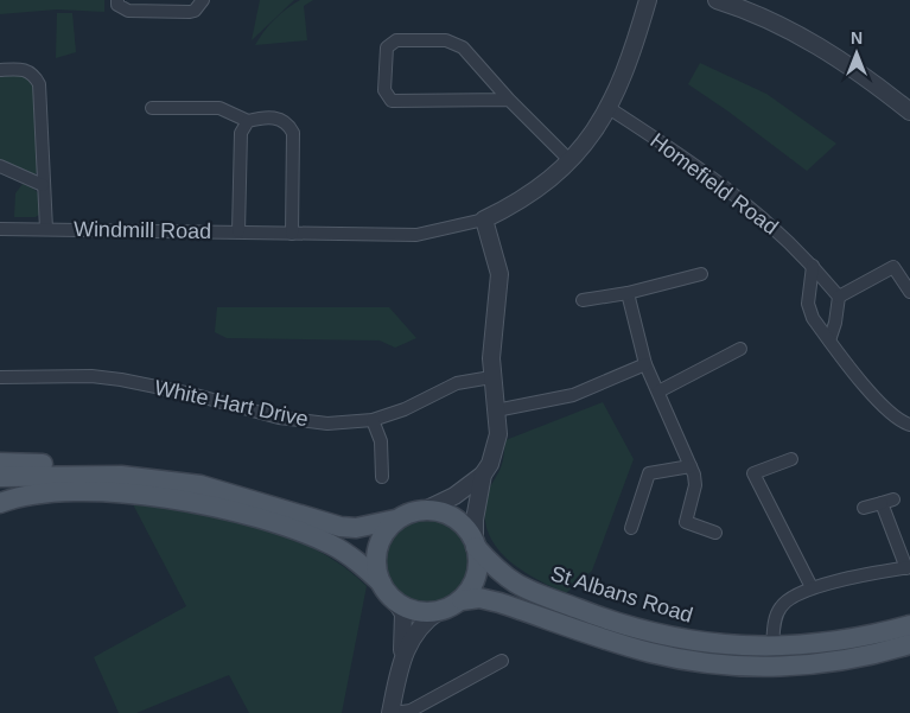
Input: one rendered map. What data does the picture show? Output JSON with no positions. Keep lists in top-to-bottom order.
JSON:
{
  "streets": {
    "main road": ["St Albans Road"],
    "street": ["Homefield Road", "Windmill Road", "White Hart Drive"]
  },
  "crossings": [
    ["Homefield Road", "Windmill Road"]
  ],
  "north": "top"
}
